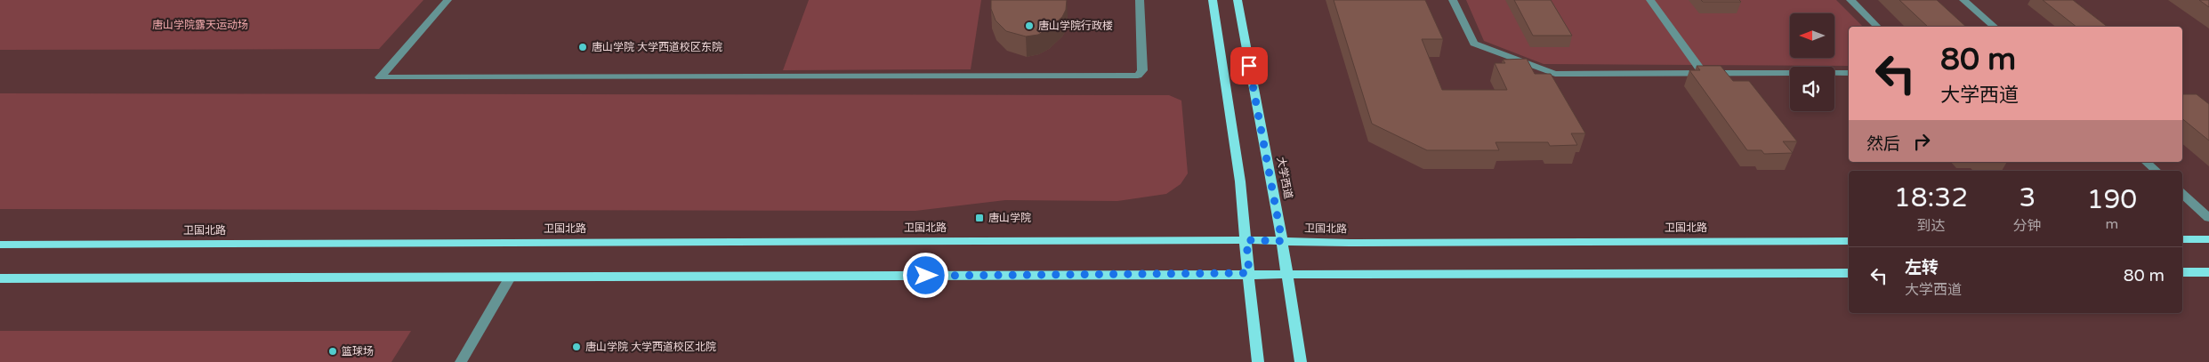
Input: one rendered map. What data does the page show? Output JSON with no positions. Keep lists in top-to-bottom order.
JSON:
{
  "streets": {
    "main road": ["大学西道", "卫国北路"]
  },
  "crossings": [
    ["大学西道", "卫国北路"]
  ],
  "parks": ["唐山学院露天运动场"],
  "places": {
    "other": [
      "唐山学院行政楼",
      "唐山学院 大学西道校区东院",
      "唐山学院 大学西道校区北院",
      "篮球场"
    ],
    "transit": ["唐山学院"]
  },
  "north": "left",
  "page": {
    "turn": ["80 m", "大学西道"],
    "then": "然后",
    "eta": [
      "18:32",
      "到达",
      "3",
      "分钟",
      "190",
      "m"
    ],
    "list": [
      {
        "name": "左转",
        "note": "大学西道",
        "value": "80 m"
      }
    ]
  }
}
